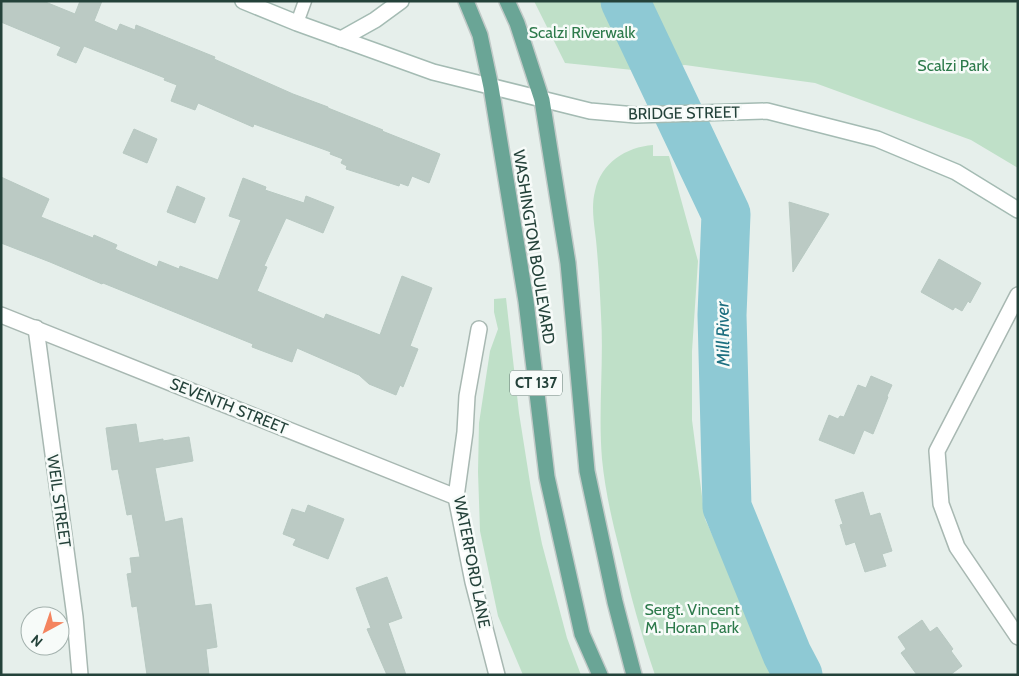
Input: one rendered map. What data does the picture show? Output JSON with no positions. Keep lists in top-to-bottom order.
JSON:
{
  "streets": {
    "main road": ["WASHINGTON BOULEVARD", "CT 137"],
    "street": [
      "BRIDGE STREET",
      "SEVENTH STREET",
      "WEIL STREET",
      "WATERFORD LANE"
    ]
  },
  "crossings": [
    ["BRIDGE STREET", "WASHINGTON BOULEVARD"],
    ["SEVENTH STREET", "WEIL STREET"],
    ["SEVENTH STREET", "WATERFORD LANE"]
  ],
  "water": ["Mill River"],
  "parks": ["Scalzi Riverwalk", "Scalzi Park", "Sergt. Vincent M. Horan Park"],
  "north": "bottom left"
}
